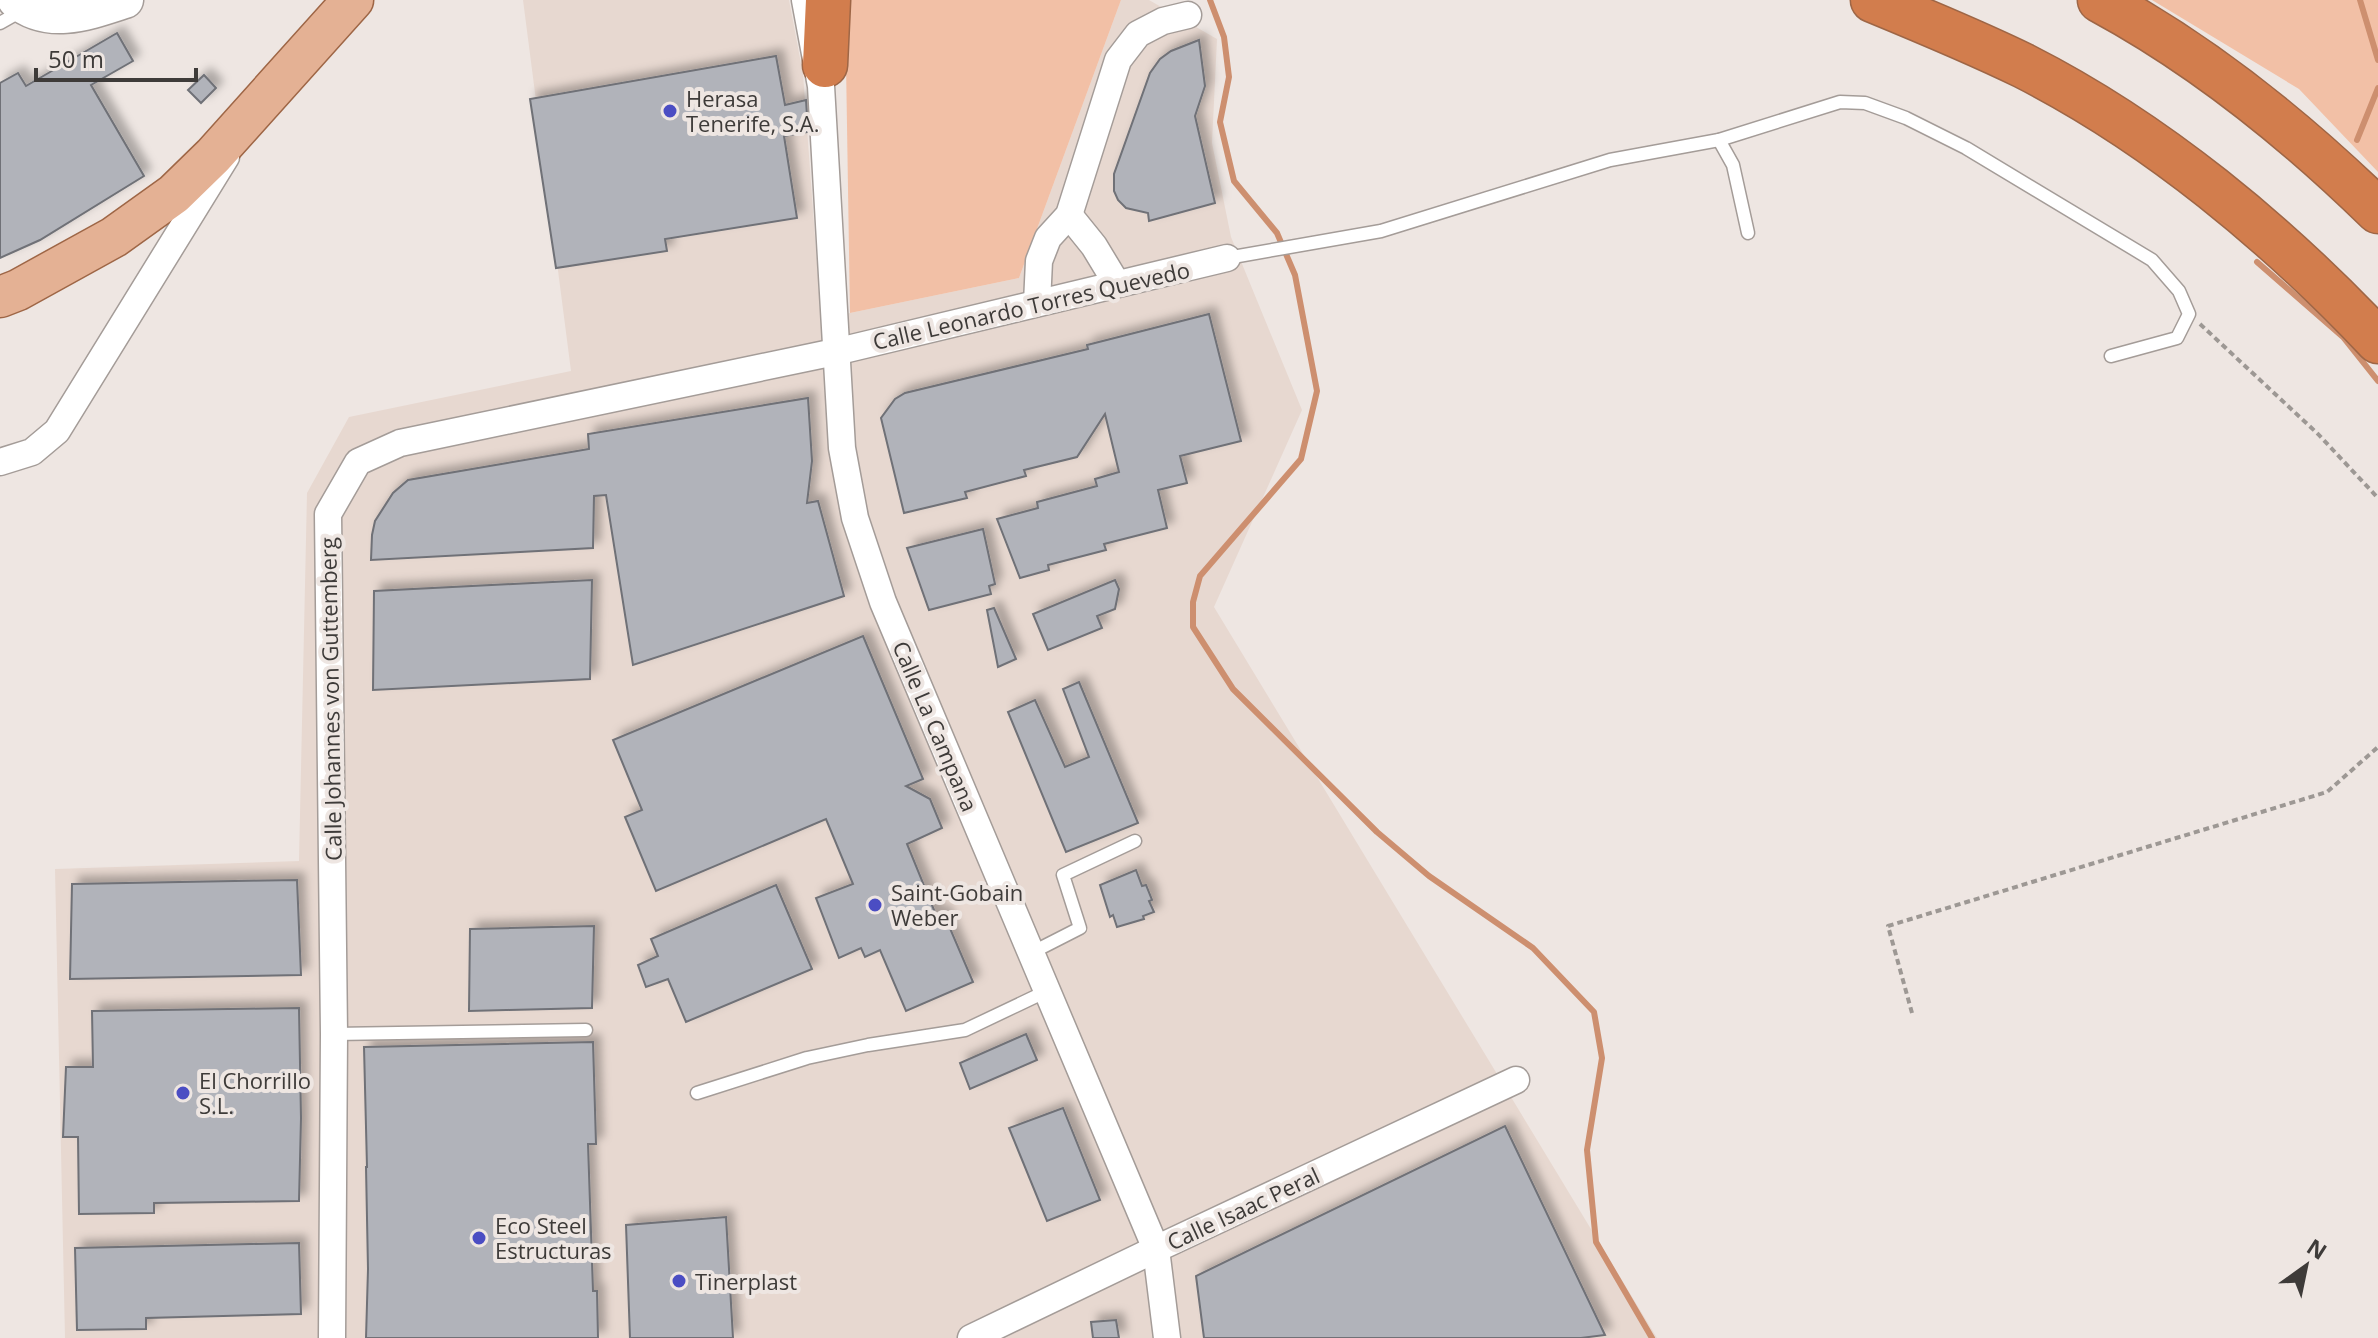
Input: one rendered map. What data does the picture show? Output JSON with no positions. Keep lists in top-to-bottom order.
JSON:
{
  "streets": {
    "street": [
      "Calle Leonardo Torres Quevedo",
      "Calle Johannes von Guttemberg",
      "Calle La Campana",
      "Calle Isaac Peral"
    ]
  },
  "crossings": [
    ["Calle Leonardo Torres Quevedo", "Calle Johannes von Guttemberg"],
    ["Calle Leonardo Torres Quevedo", "Calle La Campana"],
    ["Calle Johannes von Guttemberg", "Calle La Campana"],
    ["Calle La Campana", "Calle Isaac Peral"]
  ],
  "places": [
    "Herasa Tenerife, S.A.",
    "Saint-Gobain Weber",
    "El Chorrillo S.L.",
    "Eco Steel Estructuras",
    "Tinerplast"
  ],
  "scale_bar": "50 m",
  "north": "top right"
}
